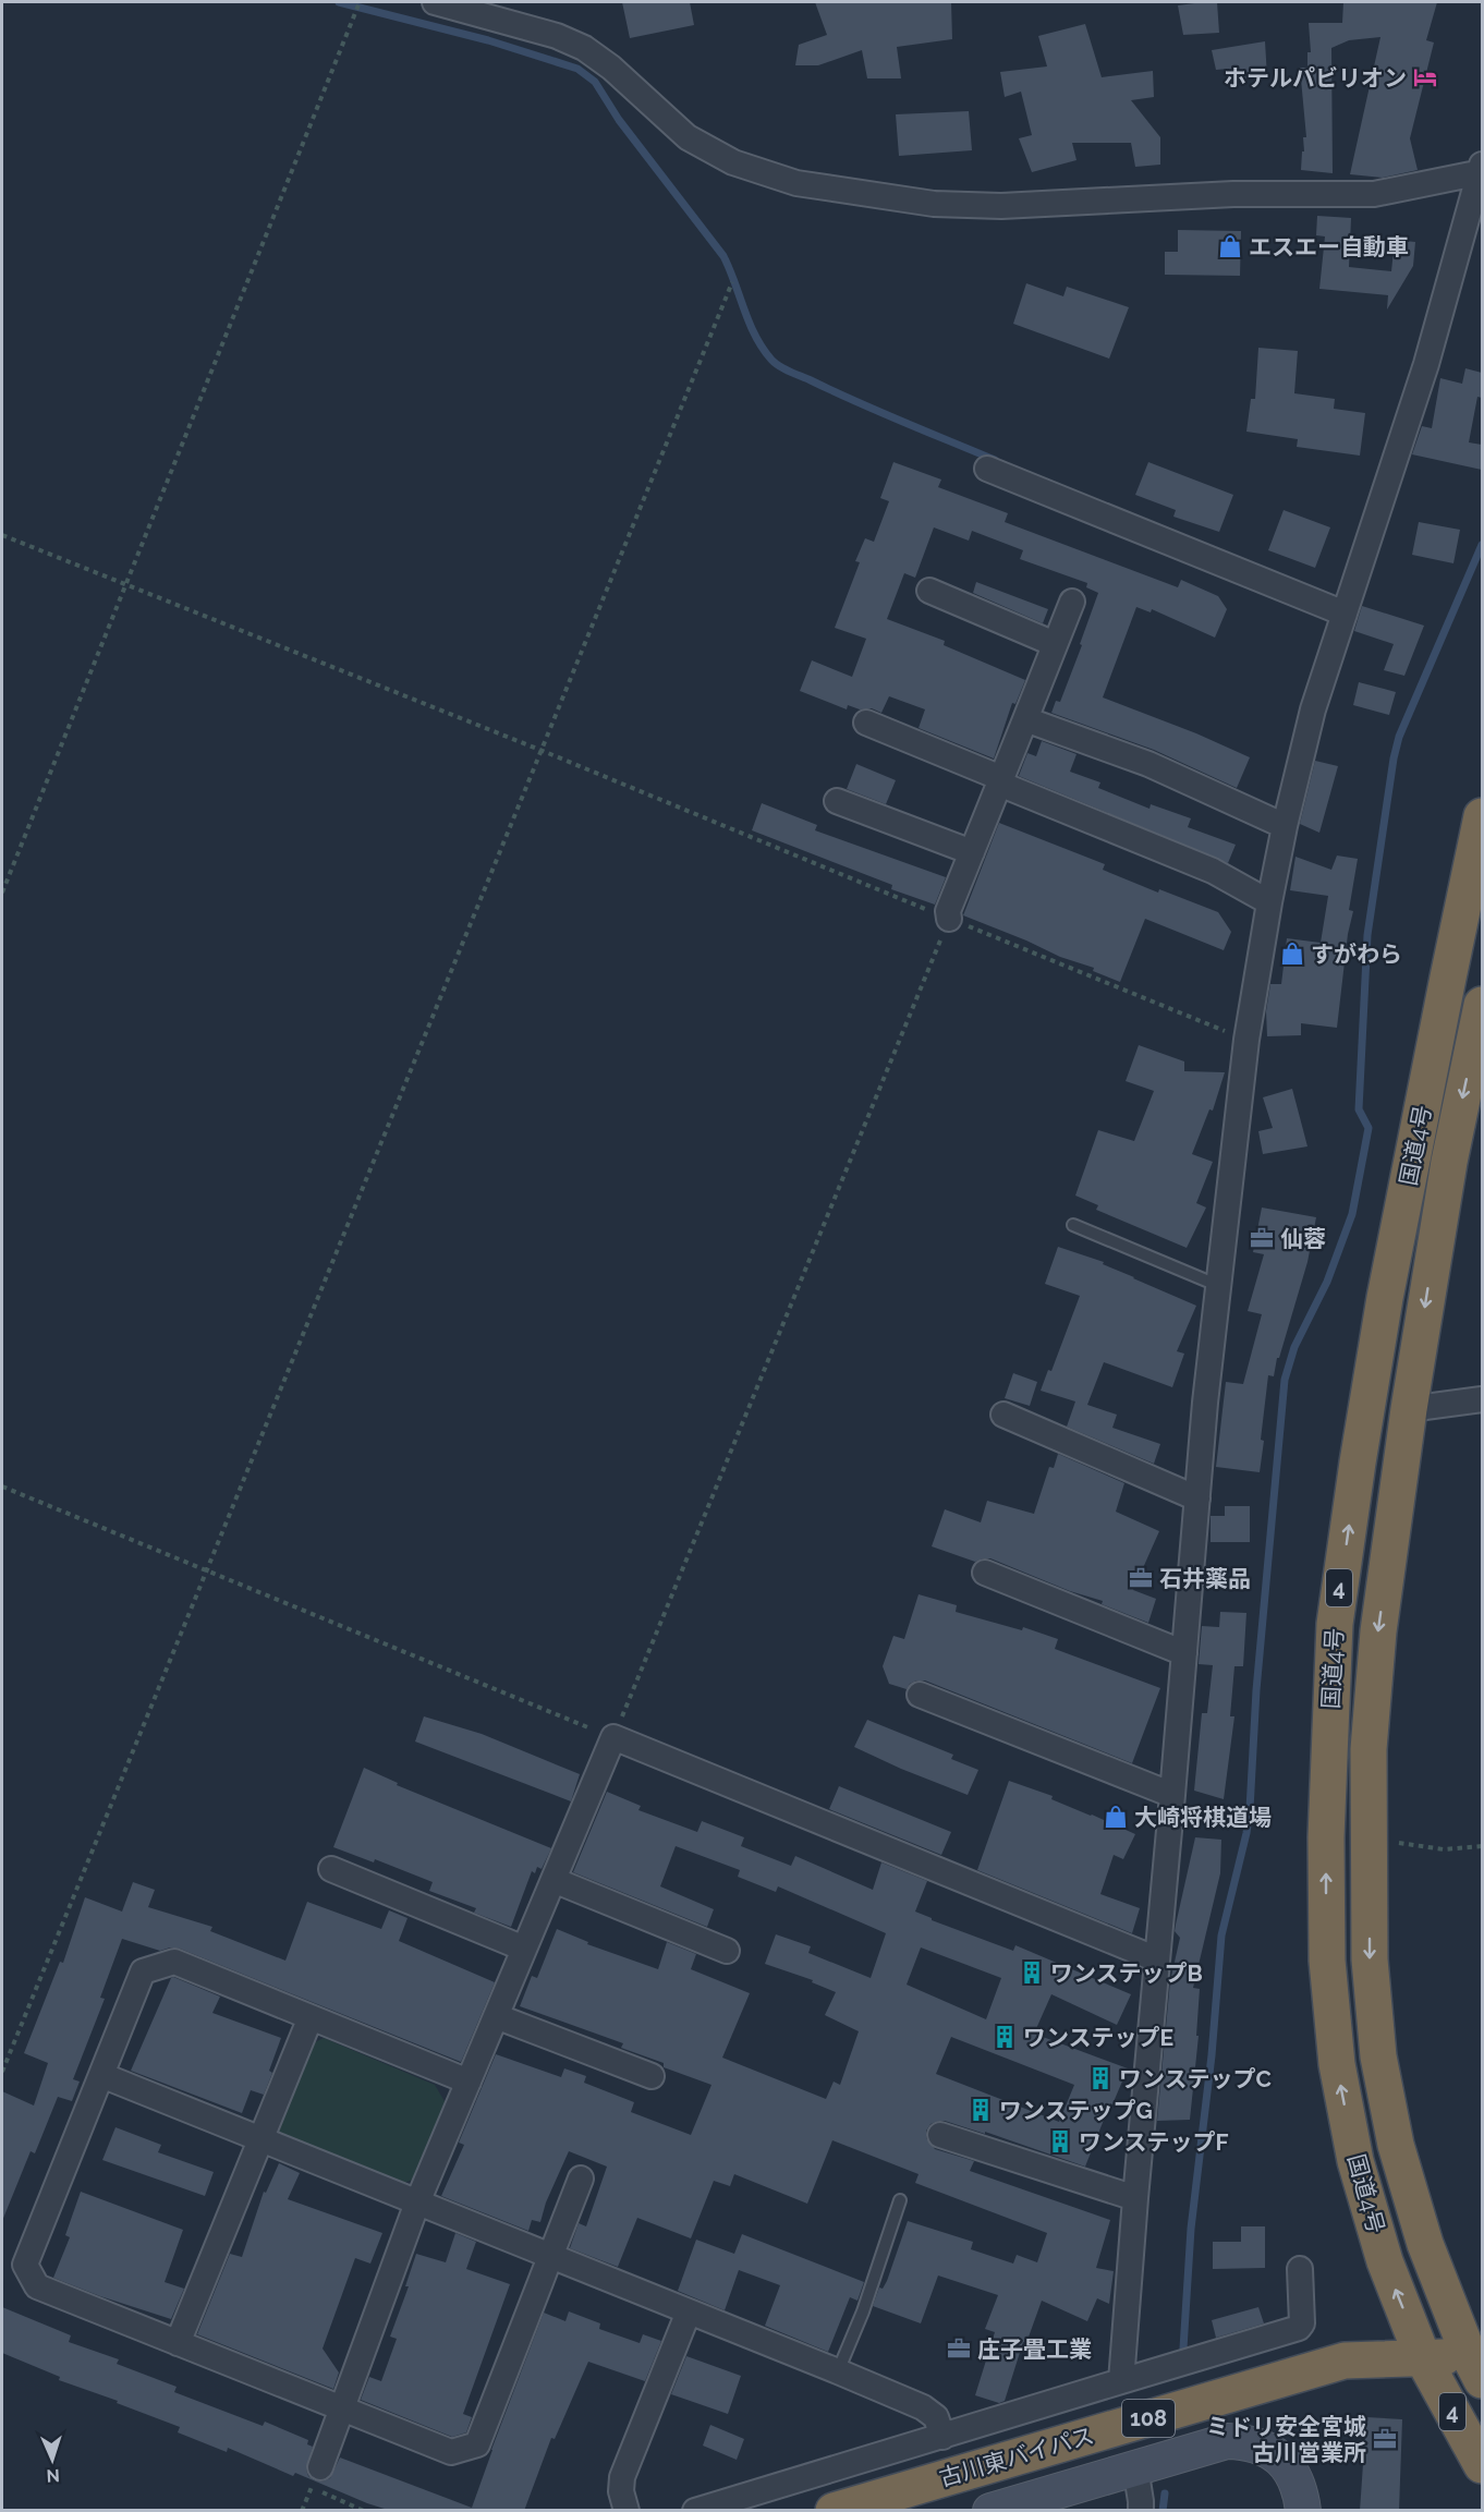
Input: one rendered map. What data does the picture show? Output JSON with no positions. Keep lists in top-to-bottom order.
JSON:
{
  "streets": {
    "highway": [
      "国道4号",
      "4",
      "108",
      "古川東バイパス"
    ]
  },
  "crossings": [
    ["国道4号", "古川東バイパス"]
  ],
  "places": {
    "hotel": ["ホテルパビリオン"],
    "shop": ["エスエー自動車", "すがわら", "大崎将棋道場"],
    "office": [
      "仙蓉",
      "石井薬品",
      "庄子畳工業",
      "ミドリ安全宮城 古川営業所"
    ],
    "building": [
      "ワンステップB",
      "ワンステップE",
      "ワンステップC",
      "ワンステップG",
      "ワンステップF"
    ]
  },
  "north": "bottom"
}
